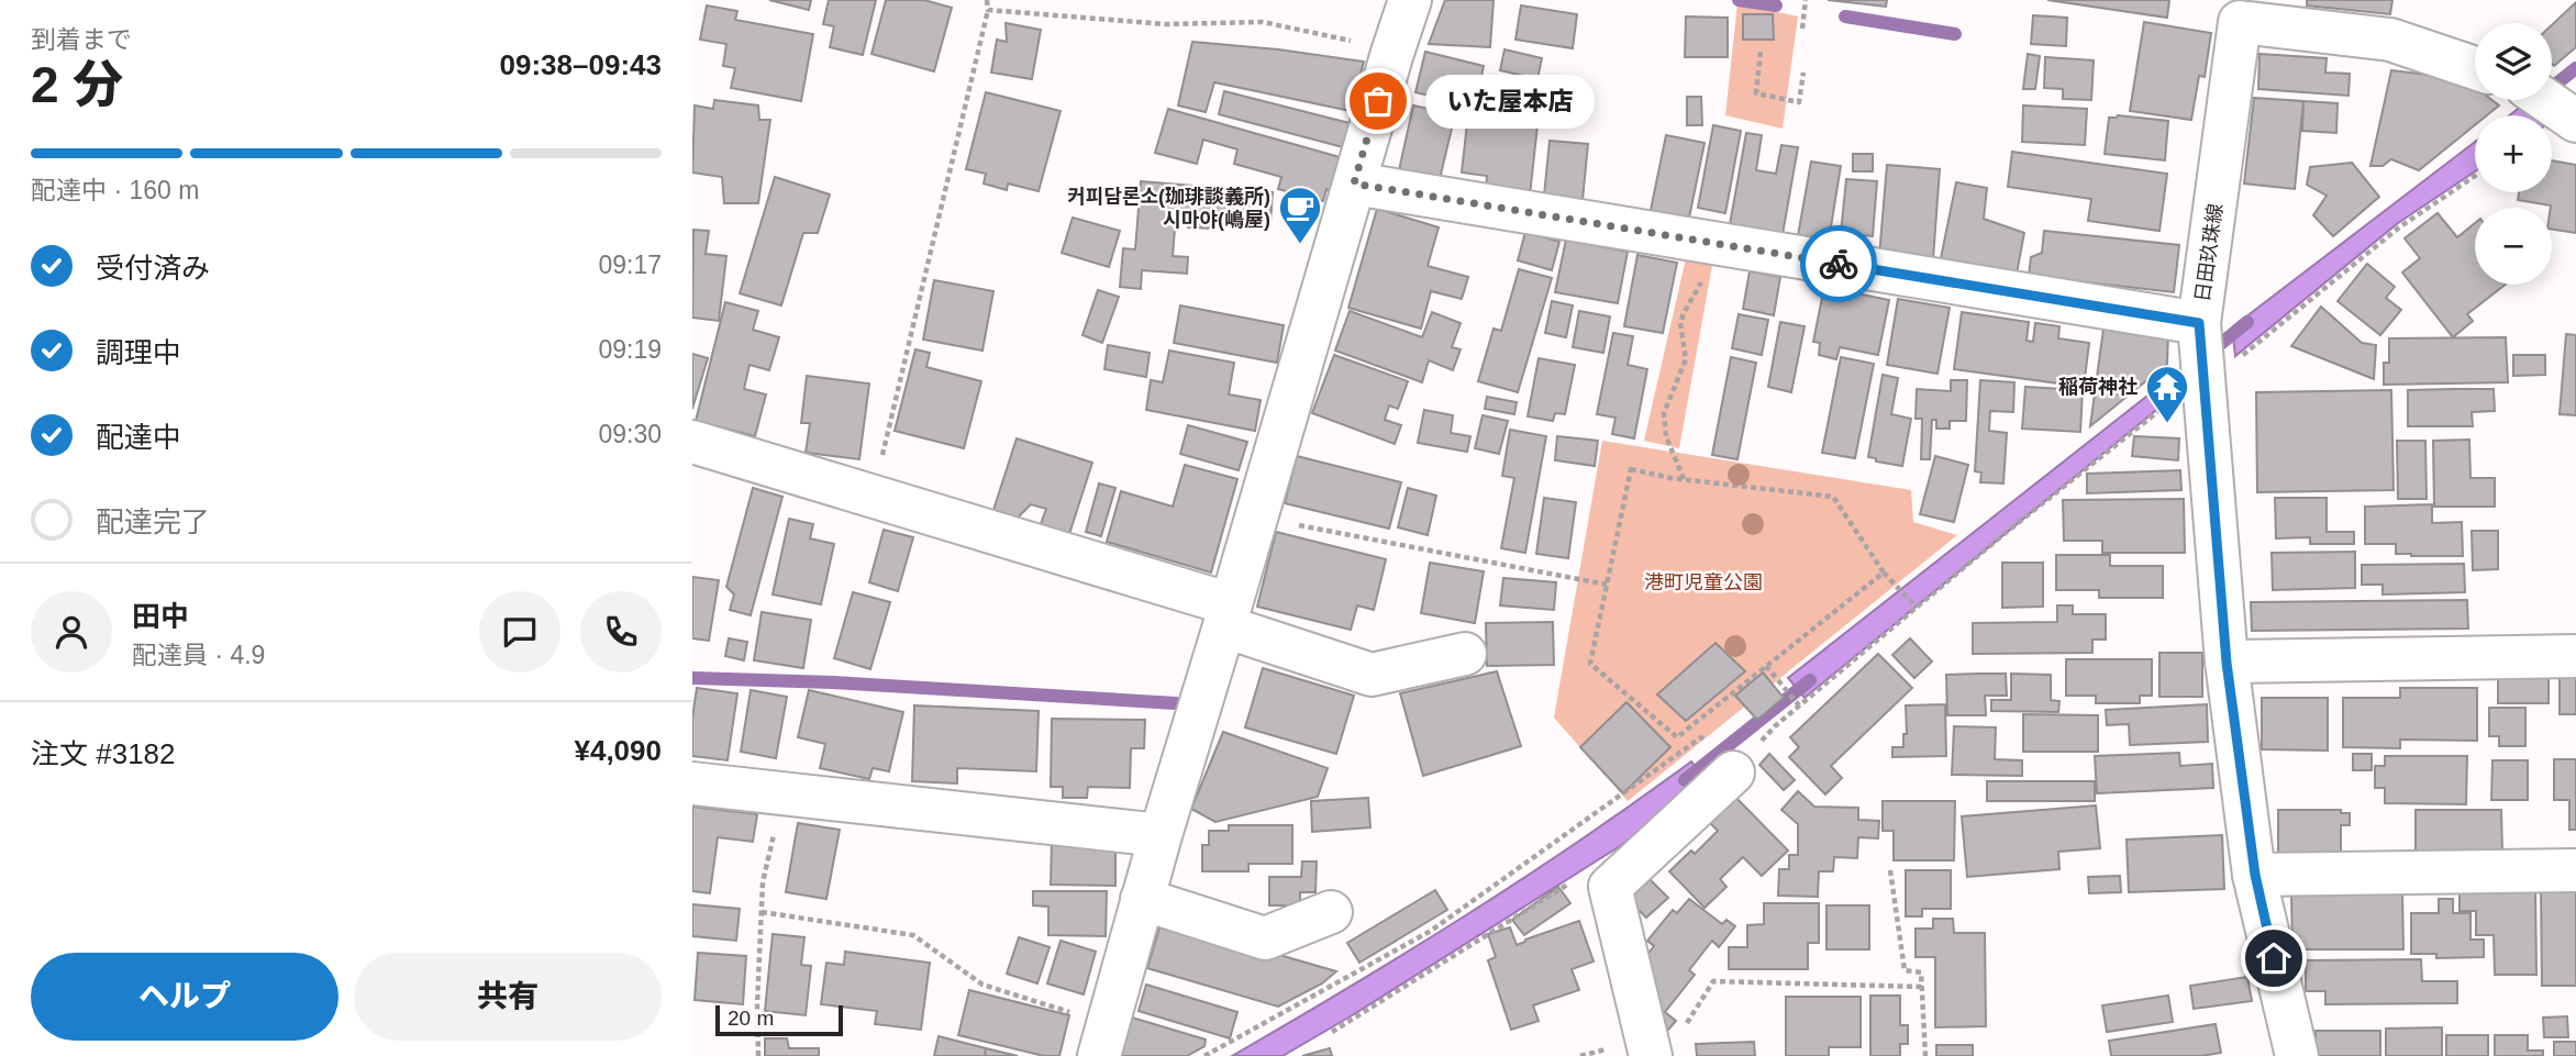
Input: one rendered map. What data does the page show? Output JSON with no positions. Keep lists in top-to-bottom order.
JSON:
{
  "streets": {
    "street": ["日田玖珠線"]
  },
  "parks": ["港町児童公園"],
  "places": {
    "other": ["いた屋本店"],
    "cafe": ["커피담론소(珈琲談義所) 시마야(嶋屋)"],
    "temple": ["稲荷神社"]
  },
  "scale_bar": "20 m",
  "page": {
    "heading": ["2 分", "到着まで", "09:38–09:43"],
    "panel": [
      "田中",
      "配達員 · 4.9",
      "注文 #3182",
      "¥4,090"
    ],
    "map_buttons": ["+", "−"],
    "bubble": "いた屋本店",
    "bar": "配達中 · 160 m",
    "list": [
      ["受付済み", "09:17"],
      ["調理中", "09:19"],
      ["配達中", "09:30"],
      "配達完了"
    ],
    "buttons": ["ヘルプ", "共有"],
    "scale": "20 m"
  }
}
